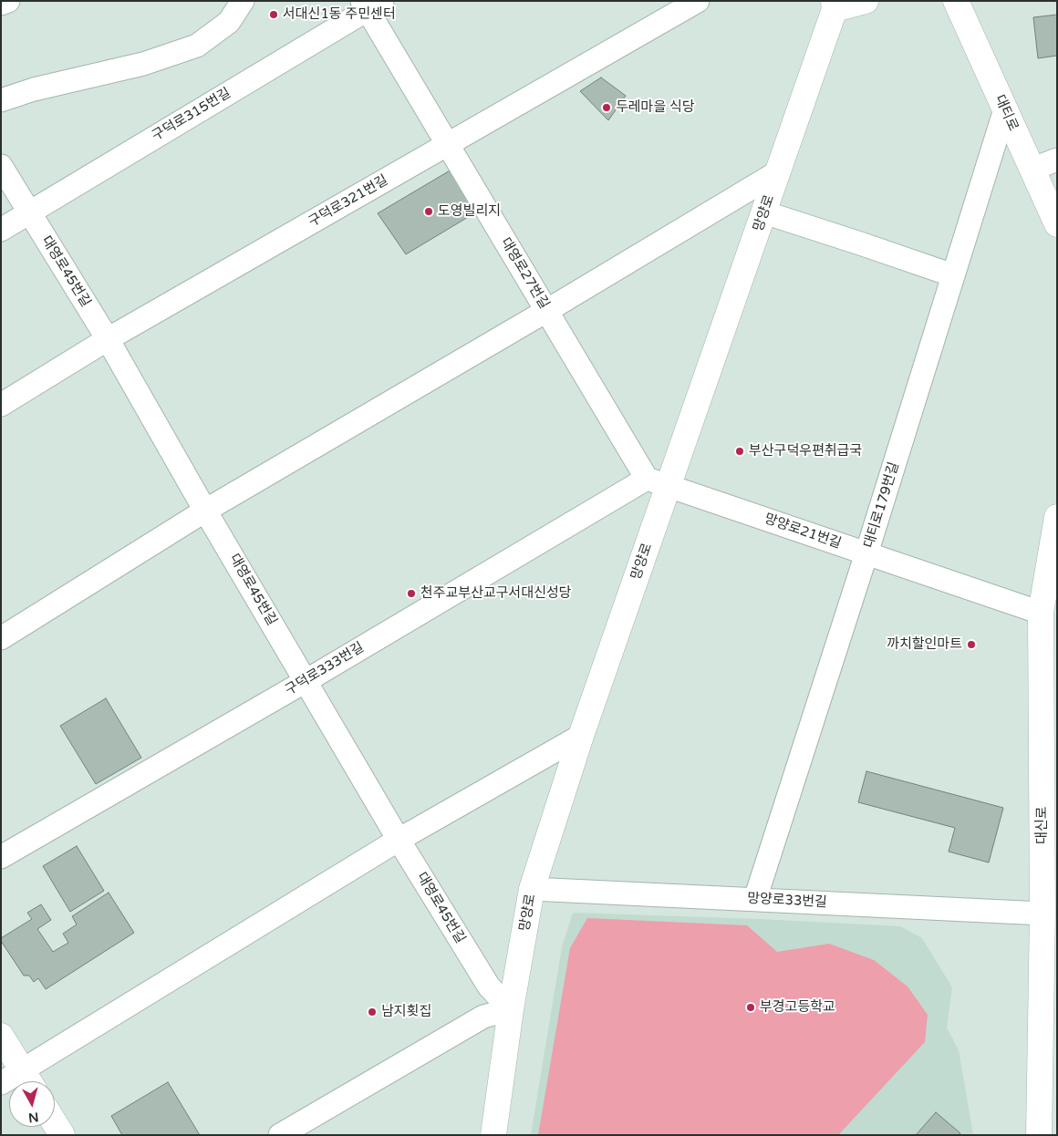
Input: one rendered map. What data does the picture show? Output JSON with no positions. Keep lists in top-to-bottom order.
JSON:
{
  "streets": {
    "main road": ["대티로", "망양로", "대신로"],
    "street": [
      "구덕로315번길",
      "구덕로321번길",
      "대영로45번길",
      "대영로27번길",
      "대티로179번길",
      "망양로21번길",
      "구덕로333번길",
      "망양로33번길"
    ]
  },
  "crossings": [
    ["대티로", "대티로179번길"],
    ["구덕로315번길", "대영로45번길"],
    ["구덕로315번길", "대영로27번길"],
    ["구덕로321번길", "대영로45번길"],
    ["구덕로321번길", "대영로27번길"],
    ["망양로", "대영로45번길"],
    ["망양로", "대영로27번길"],
    ["망양로", "망양로21번길"],
    ["망양로", "구덕로333번길"],
    ["망양로", "망양로33번길"],
    ["대영로45번길", "구덕로333번길"],
    ["대영로27번길", "망양로21번길"],
    ["대영로27번길", "구덕로333번길"],
    ["대티로179번길", "망양로21번길"],
    ["대티로179번길", "망양로33번길"],
    ["망양로21번길", "구덕로333번길"],
    ["망양로21번길", "대신로"],
    ["대신로", "망양로33번길"]
  ],
  "places": [
    "서대신1동 주민센터",
    "두레마을 식당",
    "도영빌리지",
    "부산구덕우편취급국",
    "천주교부산교구서대신성당",
    "까치할인마트",
    "부경고등학교",
    "남지횟집"
  ],
  "north": "bottom"
}
